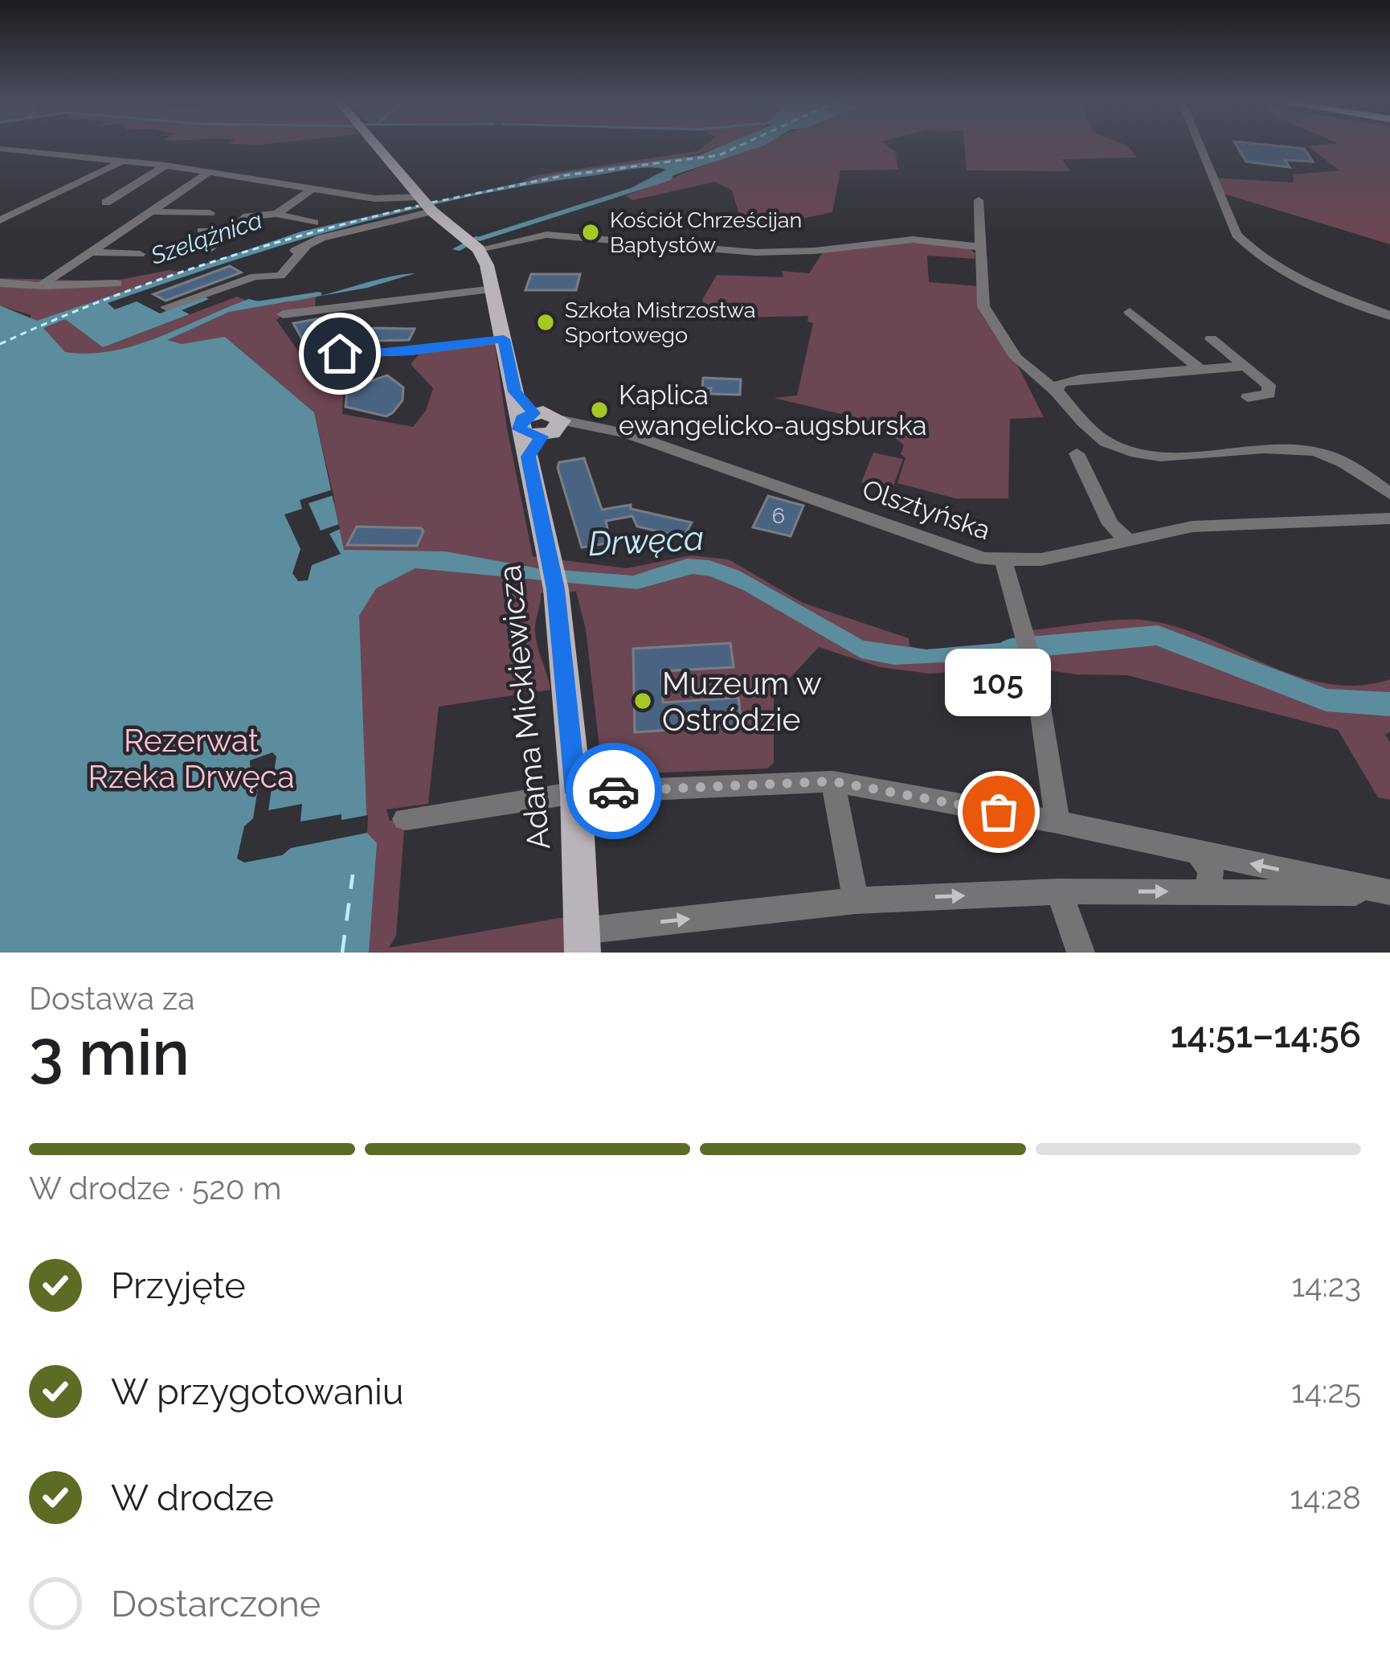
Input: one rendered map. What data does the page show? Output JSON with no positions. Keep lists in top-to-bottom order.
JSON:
{
  "streets": {
    "main road": ["Adama Mickiewicza"],
    "street": ["Olsztyńska"]
  },
  "crossings": [
    ["Olsztyńska", "Adama Mickiewicza"]
  ],
  "water": ["Szelążnica", "Drwęca"],
  "parks": ["Rezerwat Rzeka Drwęca"],
  "places": [
    "Kościół Chrześcijan Baptystów",
    "Szkoła Mistrzostwa Sportowego",
    "Kaplica ewangelicko-augsburska",
    "Muzeum w Ostródzie",
    "105"
  ],
  "house_numbers": ["6"],
  "page": {
    "bubble": "105",
    "heading": ["3 min", "Dostawa za", "14:51–14:56"],
    "bar": "W drodze · 520 m",
    "list": [
      ["Przyjęte", "14:23"],
      ["W przygotowaniu", "14:25"],
      ["W drodze", "14:28"],
      "Dostarczone"
    ]
  }
}
